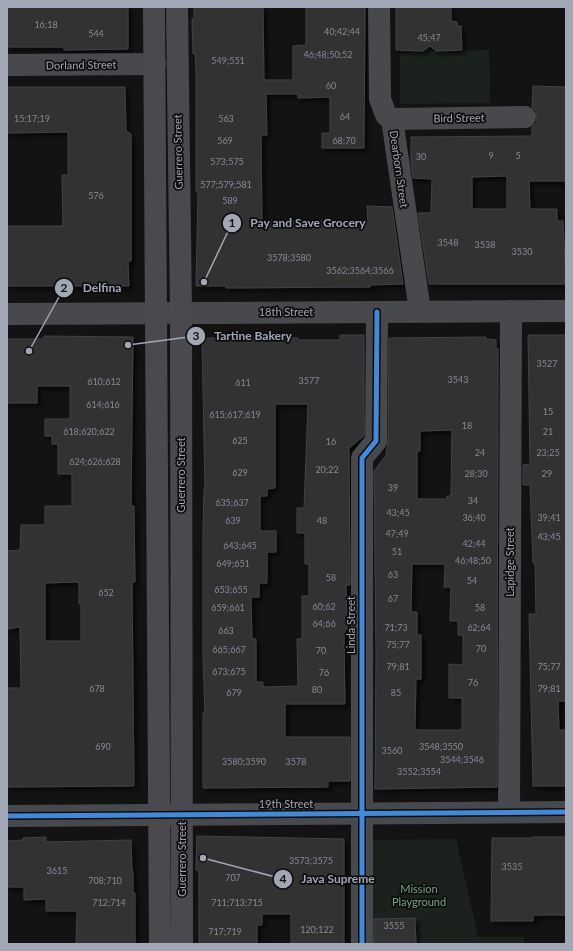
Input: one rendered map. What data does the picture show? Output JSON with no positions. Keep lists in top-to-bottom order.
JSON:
{
  "streets": {
    "main road": ["Guerrero Street"],
    "street": [
      "Dorland Street",
      "Bird Street",
      "Dearborn Street",
      "18th Street",
      "Lapidge Street",
      "Linda Street",
      "19th Street"
    ]
  },
  "crossings": [
    ["Dorland Street", "Guerrero Street"],
    ["Bird Street", "Dearborn Street"],
    ["Guerrero Street", "18th Street"],
    ["Guerrero Street", "19th Street"],
    ["Dearborn Street", "18th Street"],
    ["18th Street", "Lapidge Street"],
    ["18th Street", "Linda Street"],
    ["Lapidge Street", "19th Street"],
    ["Linda Street", "19th Street"]
  ],
  "parks": ["Mission Playground"],
  "places": [
    "Pay and Save Grocery",
    "Tartine Bakery",
    "Delfina",
    "Java Supreme"
  ],
  "house_numbers": [
    "16;18",
    "40;42;44",
    "544",
    "45;47",
    "46;48;50;52",
    "549;551",
    "60",
    "64",
    "15;17;19",
    "563",
    "569",
    "68;70",
    "9",
    "5",
    "30",
    "573;575",
    "577;579;581",
    "576",
    "589",
    "3548",
    "3538",
    "3530",
    "3578;3580",
    "3562;3564;3566",
    "3527",
    "3543",
    "3577",
    "610;612",
    "611",
    "614;616",
    "15",
    "615;617;619",
    "18",
    "618;620;622",
    "21",
    "625",
    "16",
    "24",
    "23;25",
    "624;626;628",
    "20;22",
    "629",
    "28;30",
    "29",
    "39",
    "34",
    "635;637",
    "43;45",
    "36;40",
    "39;41",
    "639",
    "48",
    "47;49",
    "43;45",
    "42;44",
    "643;645",
    "51",
    "46;48;50",
    "649;651",
    "63",
    "58",
    "54",
    "653;655",
    "652",
    "67",
    "60;62",
    "659;661",
    "58",
    "64;66",
    "71;73",
    "62;64",
    "663",
    "75;77",
    "70",
    "665;667",
    "70",
    "79;81",
    "75;77",
    "673;675",
    "76",
    "76",
    "678",
    "79;81",
    "80",
    "679",
    "85",
    "690",
    "3548;3550",
    "3560",
    "3544;3546",
    "3580;3590",
    "3578",
    "3552;3554",
    "3573;3575",
    "3535",
    "3615",
    "707",
    "708;710",
    "712;714",
    "711;713;715",
    "3555",
    "120;122",
    "717;719"
  ]
}
